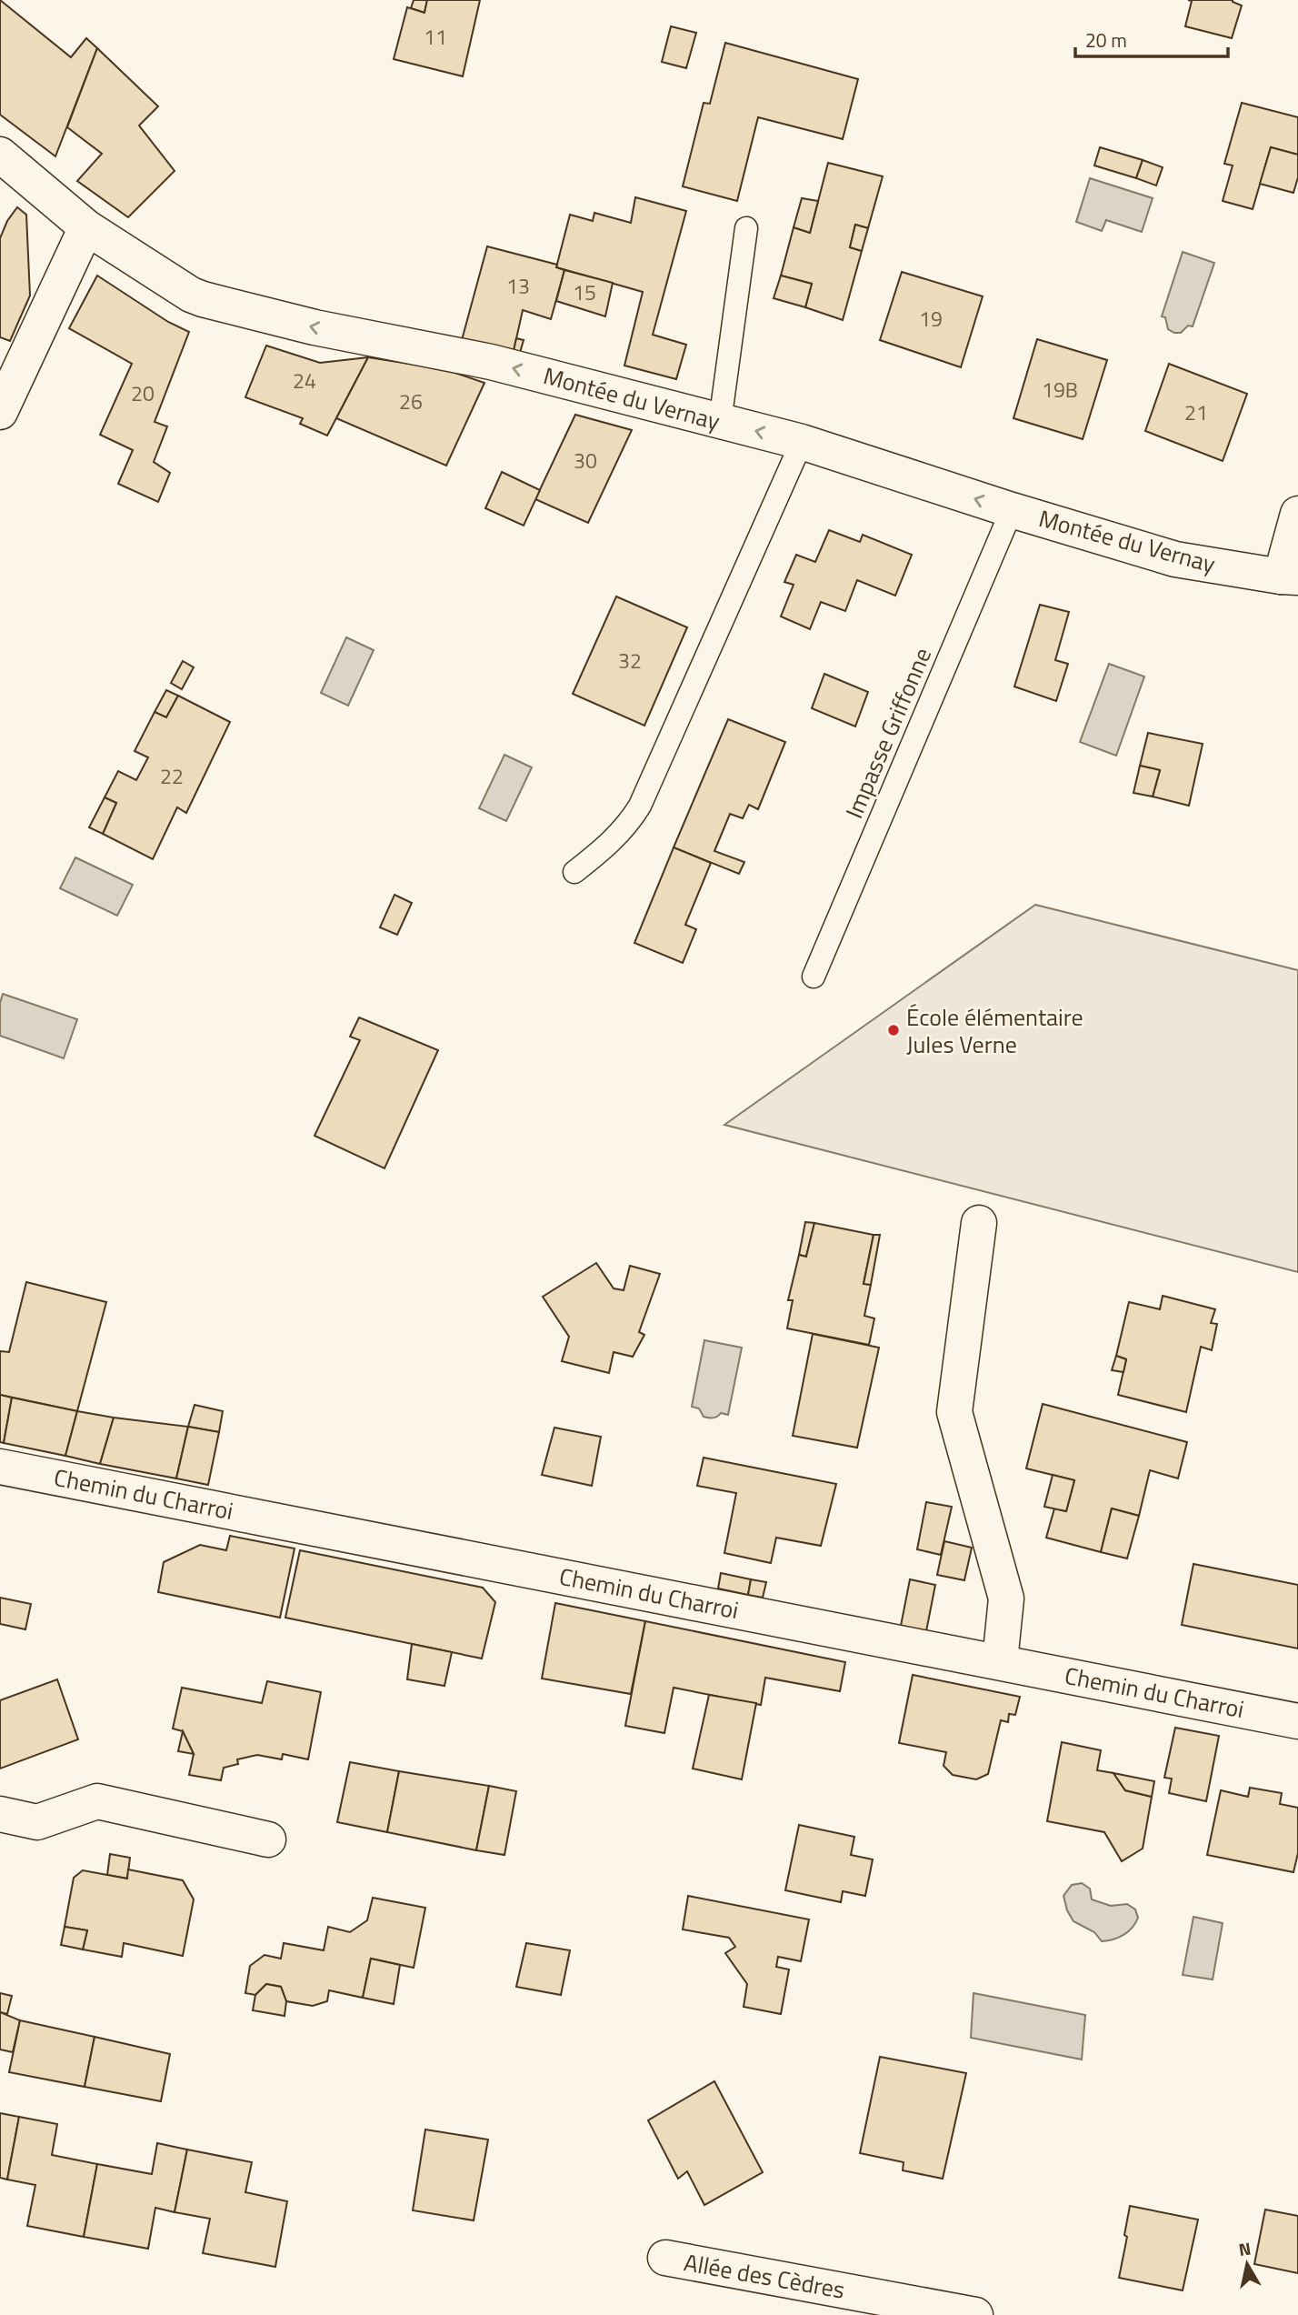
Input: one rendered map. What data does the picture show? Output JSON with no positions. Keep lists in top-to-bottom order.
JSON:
{
  "streets": {
    "street": ["Montée du Vernay", "Chemin du Charroi", "Allée des Cèdres"],
    "lane": ["Impasse Griffonne"]
  },
  "crossings": [
    ["Montée du Vernay", "Impasse Griffonne"]
  ],
  "one_way": ["Montée du Vernay"],
  "places": ["École élémentaire Jules Verne"],
  "house_numbers": [
    "11",
    "13",
    "15",
    "19",
    "24",
    "19B",
    "20",
    "26",
    "21",
    "30",
    "32",
    "22"
  ],
  "scale_bar": "20 m",
  "north": "top"
}
